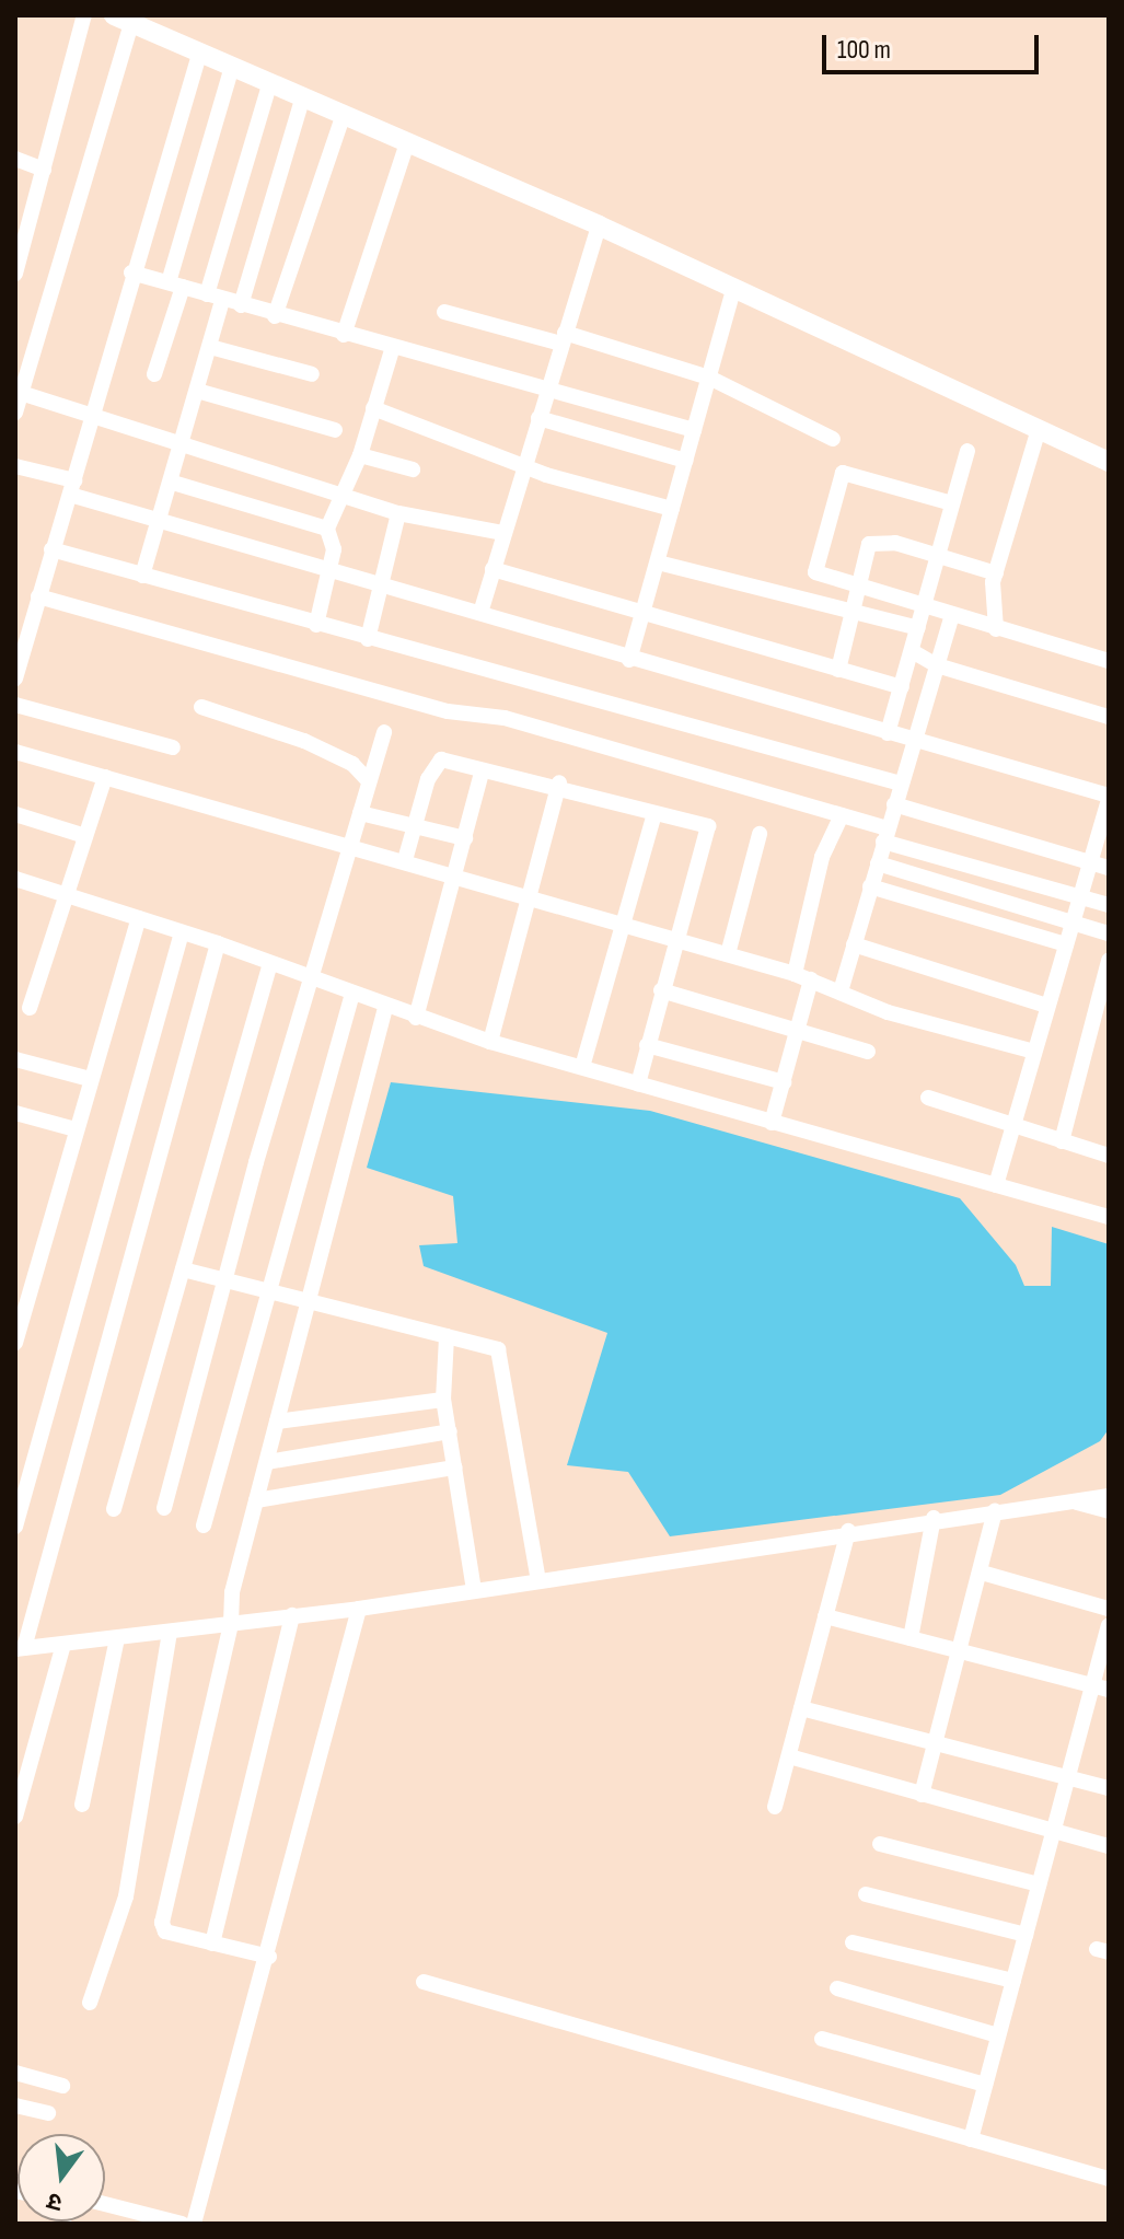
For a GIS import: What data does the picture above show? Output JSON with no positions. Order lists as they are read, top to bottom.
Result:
{
  "scale_bar": "100 m",
  "north": "bottom"
}
